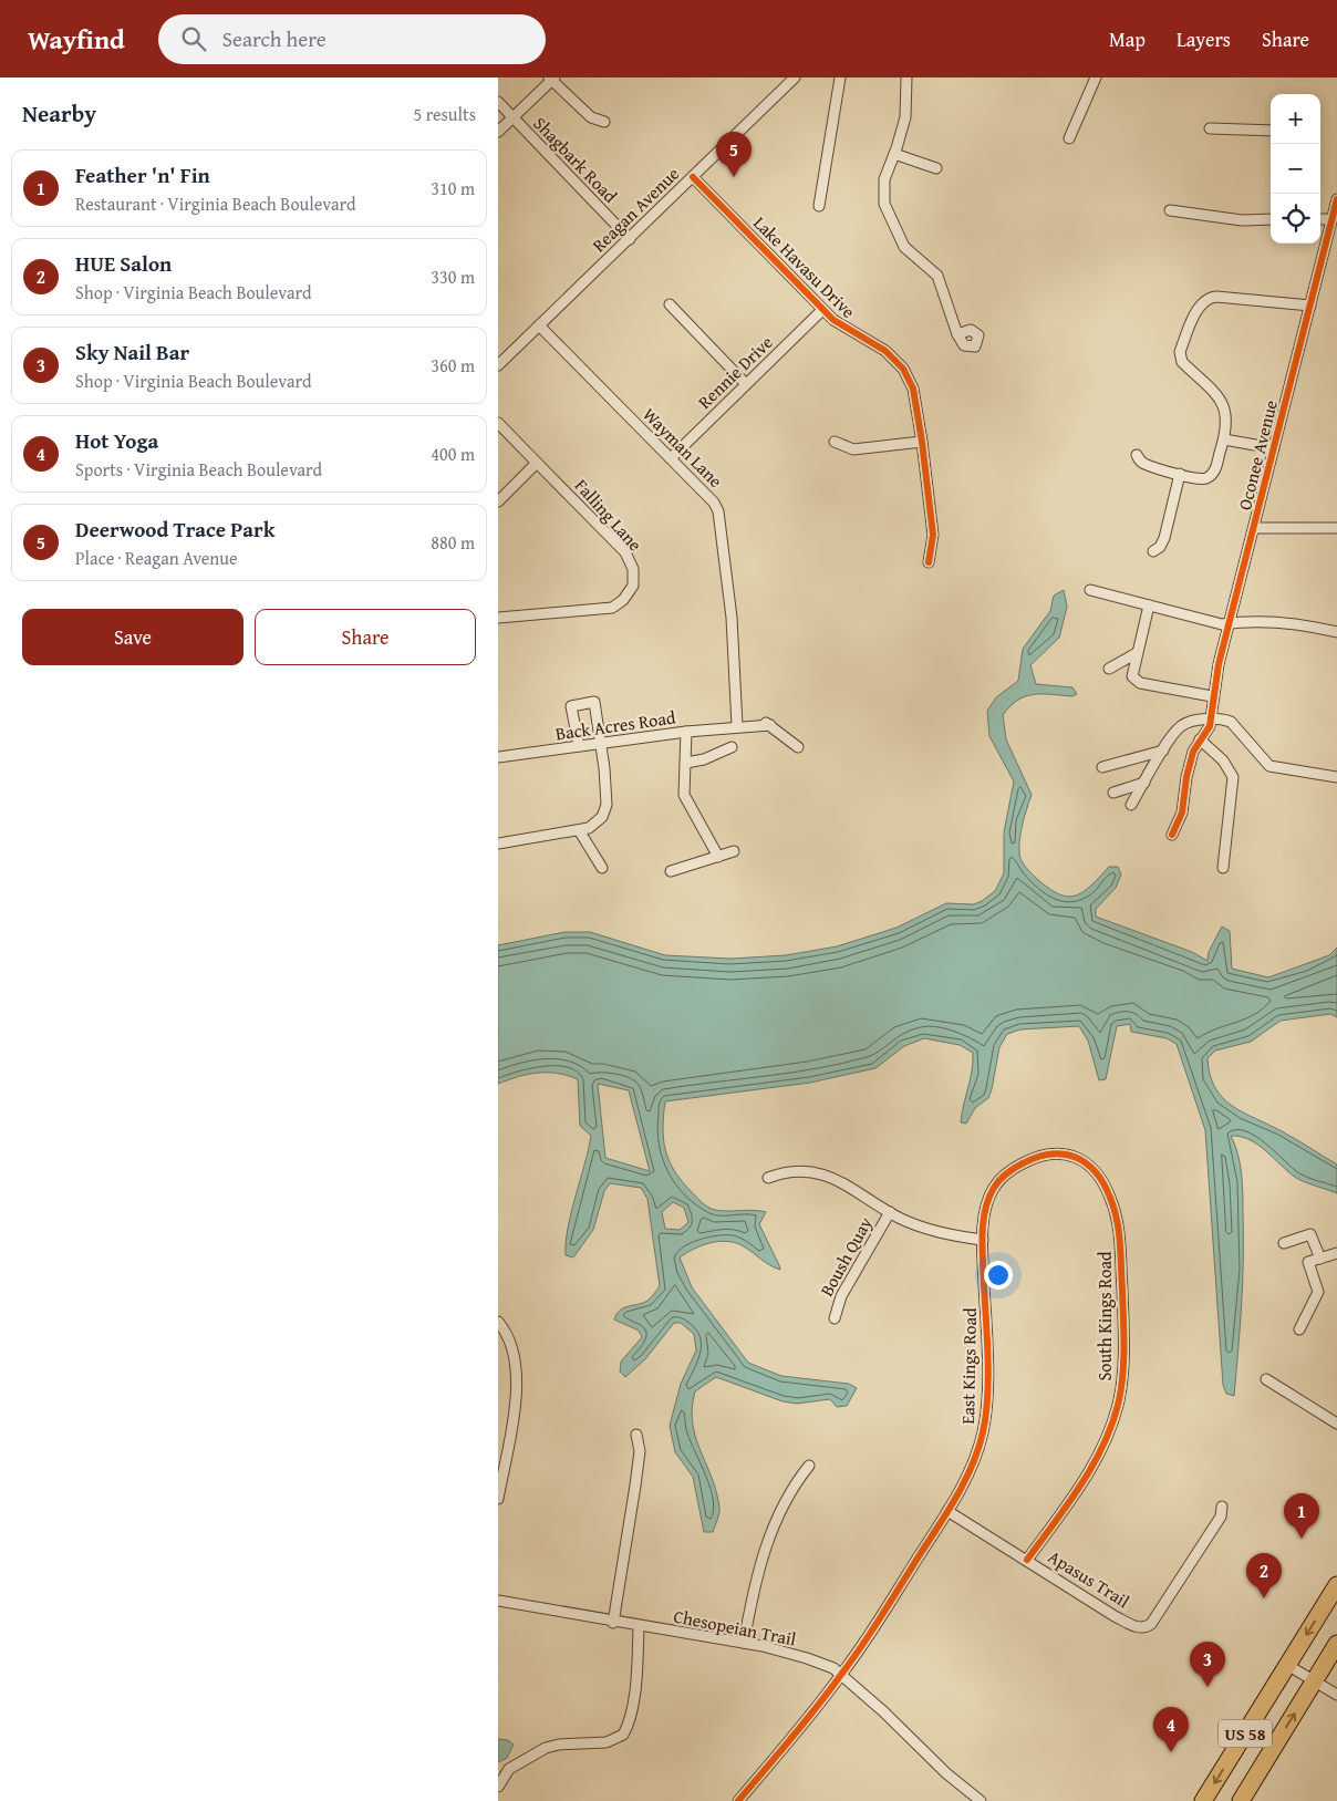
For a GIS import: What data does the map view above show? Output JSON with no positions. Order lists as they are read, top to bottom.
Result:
{
  "streets": {
    "main road": ["US 58"],
    "street": [
      "Shagbark Road",
      "Reagan Avenue",
      "Lake Havasu Drive",
      "Rennie Drive",
      "Wayman Lane",
      "Oconee Avenue",
      "Falling Lane",
      "Back Acres Road",
      "Boush Quay",
      "South Kings Road",
      "East Kings Road",
      "Apasus Trail",
      "Chesopeian Trail"
    ]
  },
  "crossings": [
    ["Shagbark Road", "Reagan Avenue"],
    ["Reagan Avenue", "Lake Havasu Drive"],
    ["Reagan Avenue", "Wayman Lane"],
    ["Lake Havasu Drive", "Rennie Drive"],
    ["Rennie Drive", "Wayman Lane"],
    ["Wayman Lane", "Back Acres Road"],
    ["South Kings Road", "East Kings Road"],
    ["South Kings Road", "Apasus Trail"],
    ["East Kings Road", "Apasus Trail"],
    ["East Kings Road", "Chesopeian Trail"]
  ],
  "page": {
    "header": "Wayfind",
    "search": "Search here",
    "nav": ["Map", "Layers", "Share"],
    "heading": ["Nearby", "5 results"],
    "map_buttons": ["+", "−"],
    "pins": [
      "5",
      "1",
      "2",
      "3",
      "4"
    ],
    "list": [
      {
        "mark": "1",
        "name": "Feather 'n' Fin",
        "note": "Restaurant · Virginia Beach Boulevard",
        "value": "310 m"
      },
      {
        "mark": "2",
        "name": "HUE Salon",
        "note": "Shop · Virginia Beach Boulevard",
        "value": "330 m"
      },
      {
        "mark": "3",
        "name": "Sky Nail Bar",
        "note": "Shop · Virginia Beach Boulevard",
        "value": "360 m"
      },
      {
        "mark": "4",
        "name": "Hot Yoga",
        "note": "Sports · Virginia Beach Boulevard",
        "value": "400 m"
      },
      {
        "mark": "5",
        "name": "Deerwood Trace Park",
        "note": "Place · Reagan Avenue",
        "value": "880 m"
      }
    ],
    "buttons": ["Save", "Share"]
  }
}
